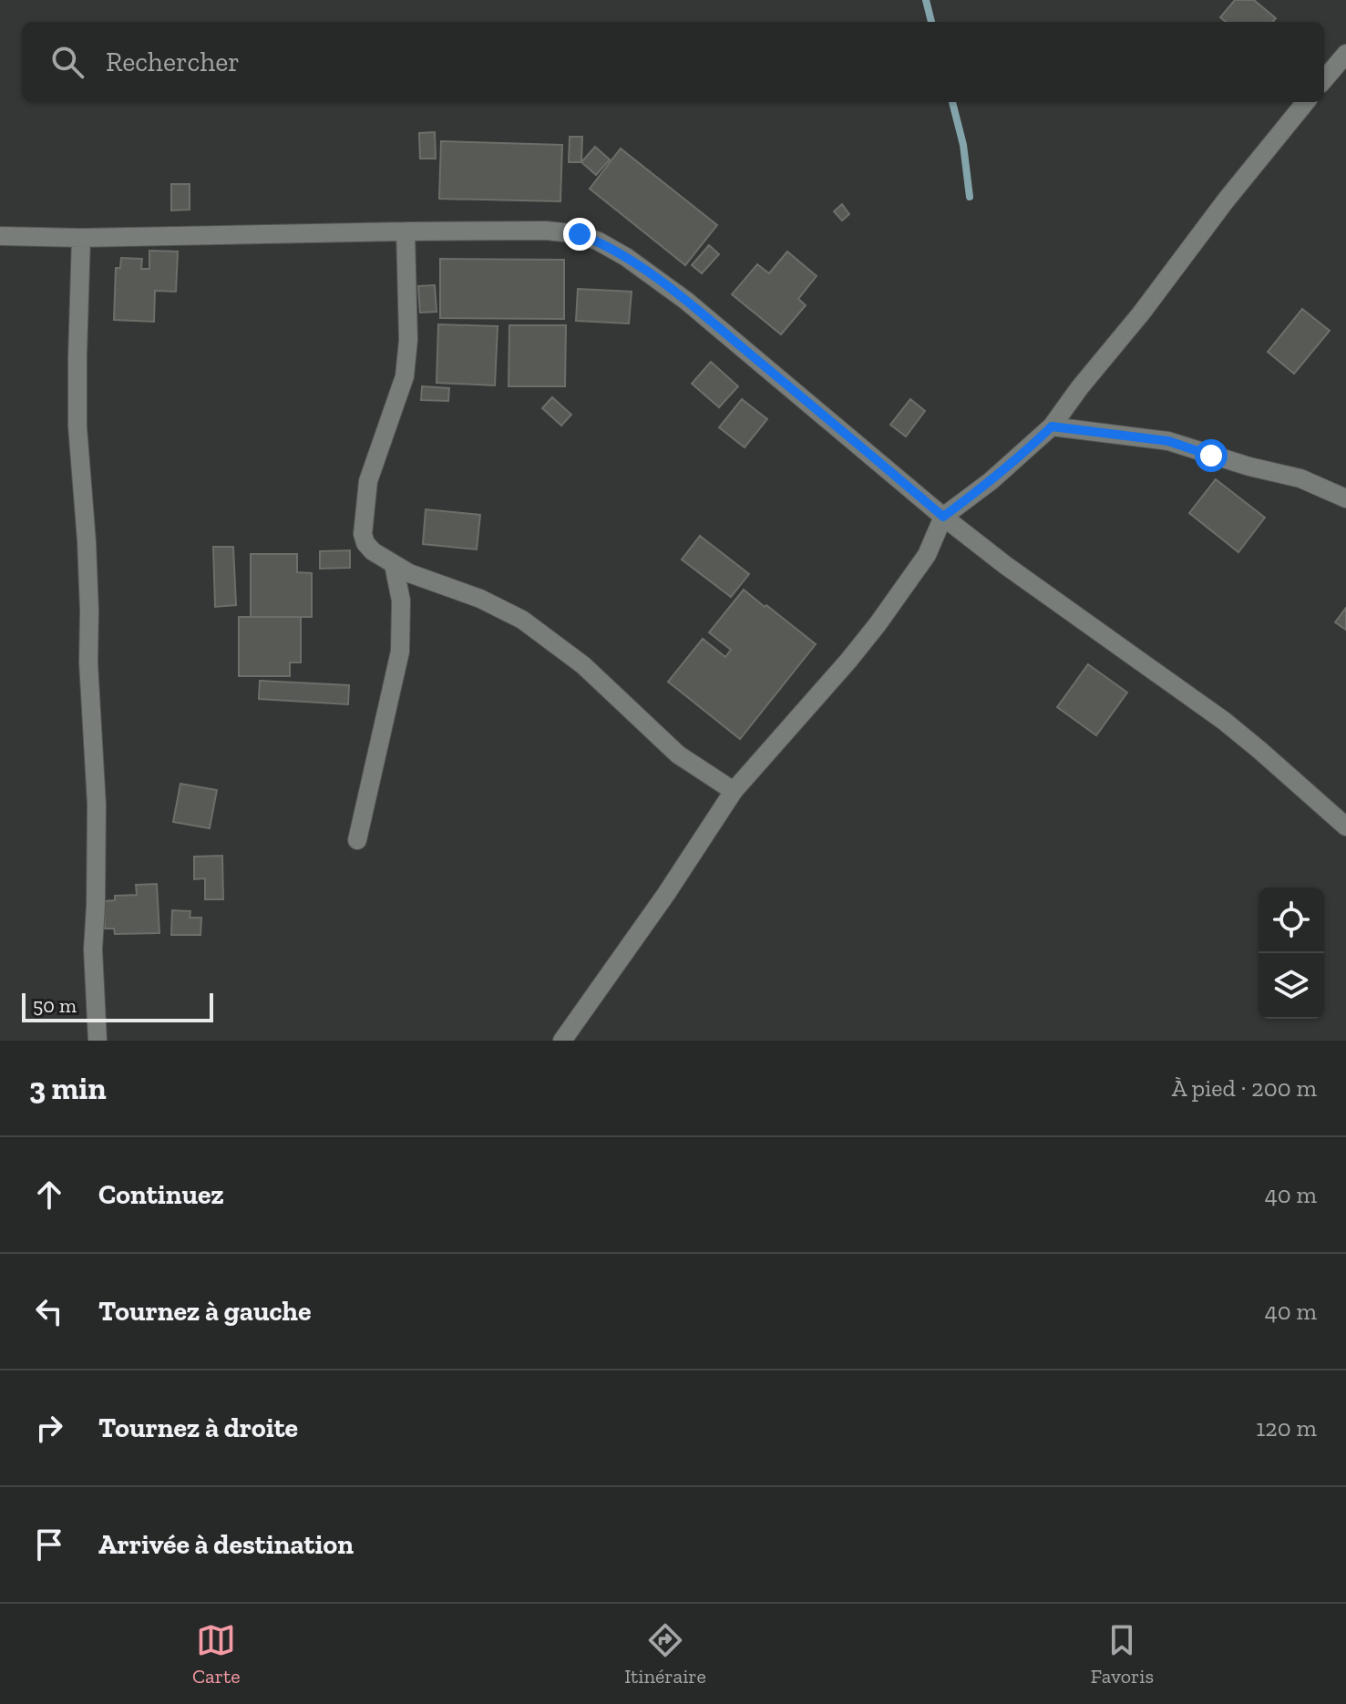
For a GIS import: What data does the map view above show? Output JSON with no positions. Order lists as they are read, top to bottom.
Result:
{
  "scale_bar": "50 m",
  "page": {
    "search": "Rechercher",
    "scale": "50 m",
    "heading": ["3 min", "À pied · 200 m"],
    "list": [
      ["Continuez", "40 m"],
      ["Tournez à gauche", "40 m"],
      ["Tournez à droite", "120 m"],
      "Arrivée à destination"
    ],
    "nav": ["Carte", "Itinéraire", "Favoris"]
  }
}
